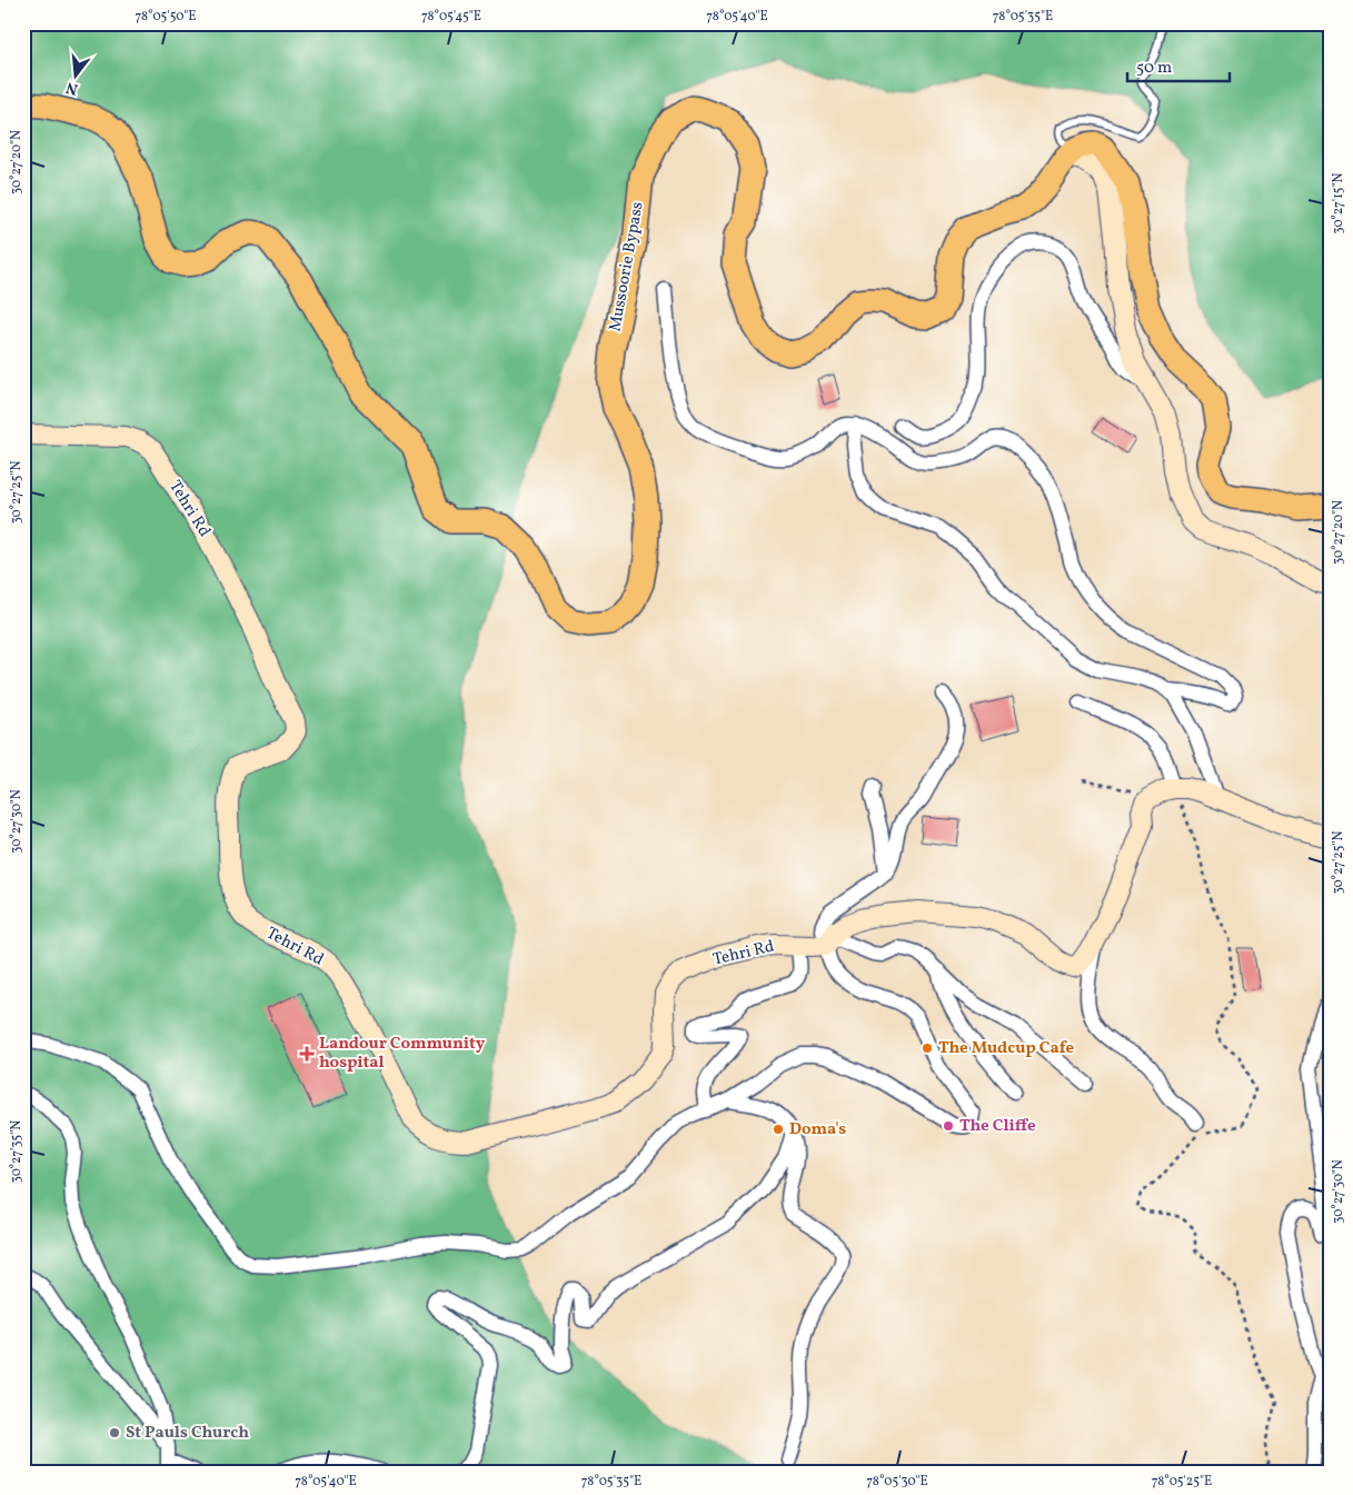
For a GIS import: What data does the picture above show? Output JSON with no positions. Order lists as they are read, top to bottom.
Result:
{
  "streets": {
    "highway": ["Mussoorie Bypass"],
    "street": ["Tehri Rd"]
  },
  "places": {
    "other": [
      "The Mudcup Cafe",
      "The Cliffe",
      "Doma's",
      "St Pauls Church"
    ],
    "health": ["Landour Community hospital"]
  },
  "scale_bar": "50 m",
  "north": "bottom",
  "coordinates": [
    "78°05'50\"E",
    "78°05'45\"E",
    "78°05'40\"E",
    "78°05'35\"E",
    "30°27'20\"N",
    "30°27'15\"N",
    "30°27'25\"N",
    "30°27'30\"N",
    "30°27'35\"N",
    "78°05'30\"E",
    "78°05'25\"E"
  ]
}
